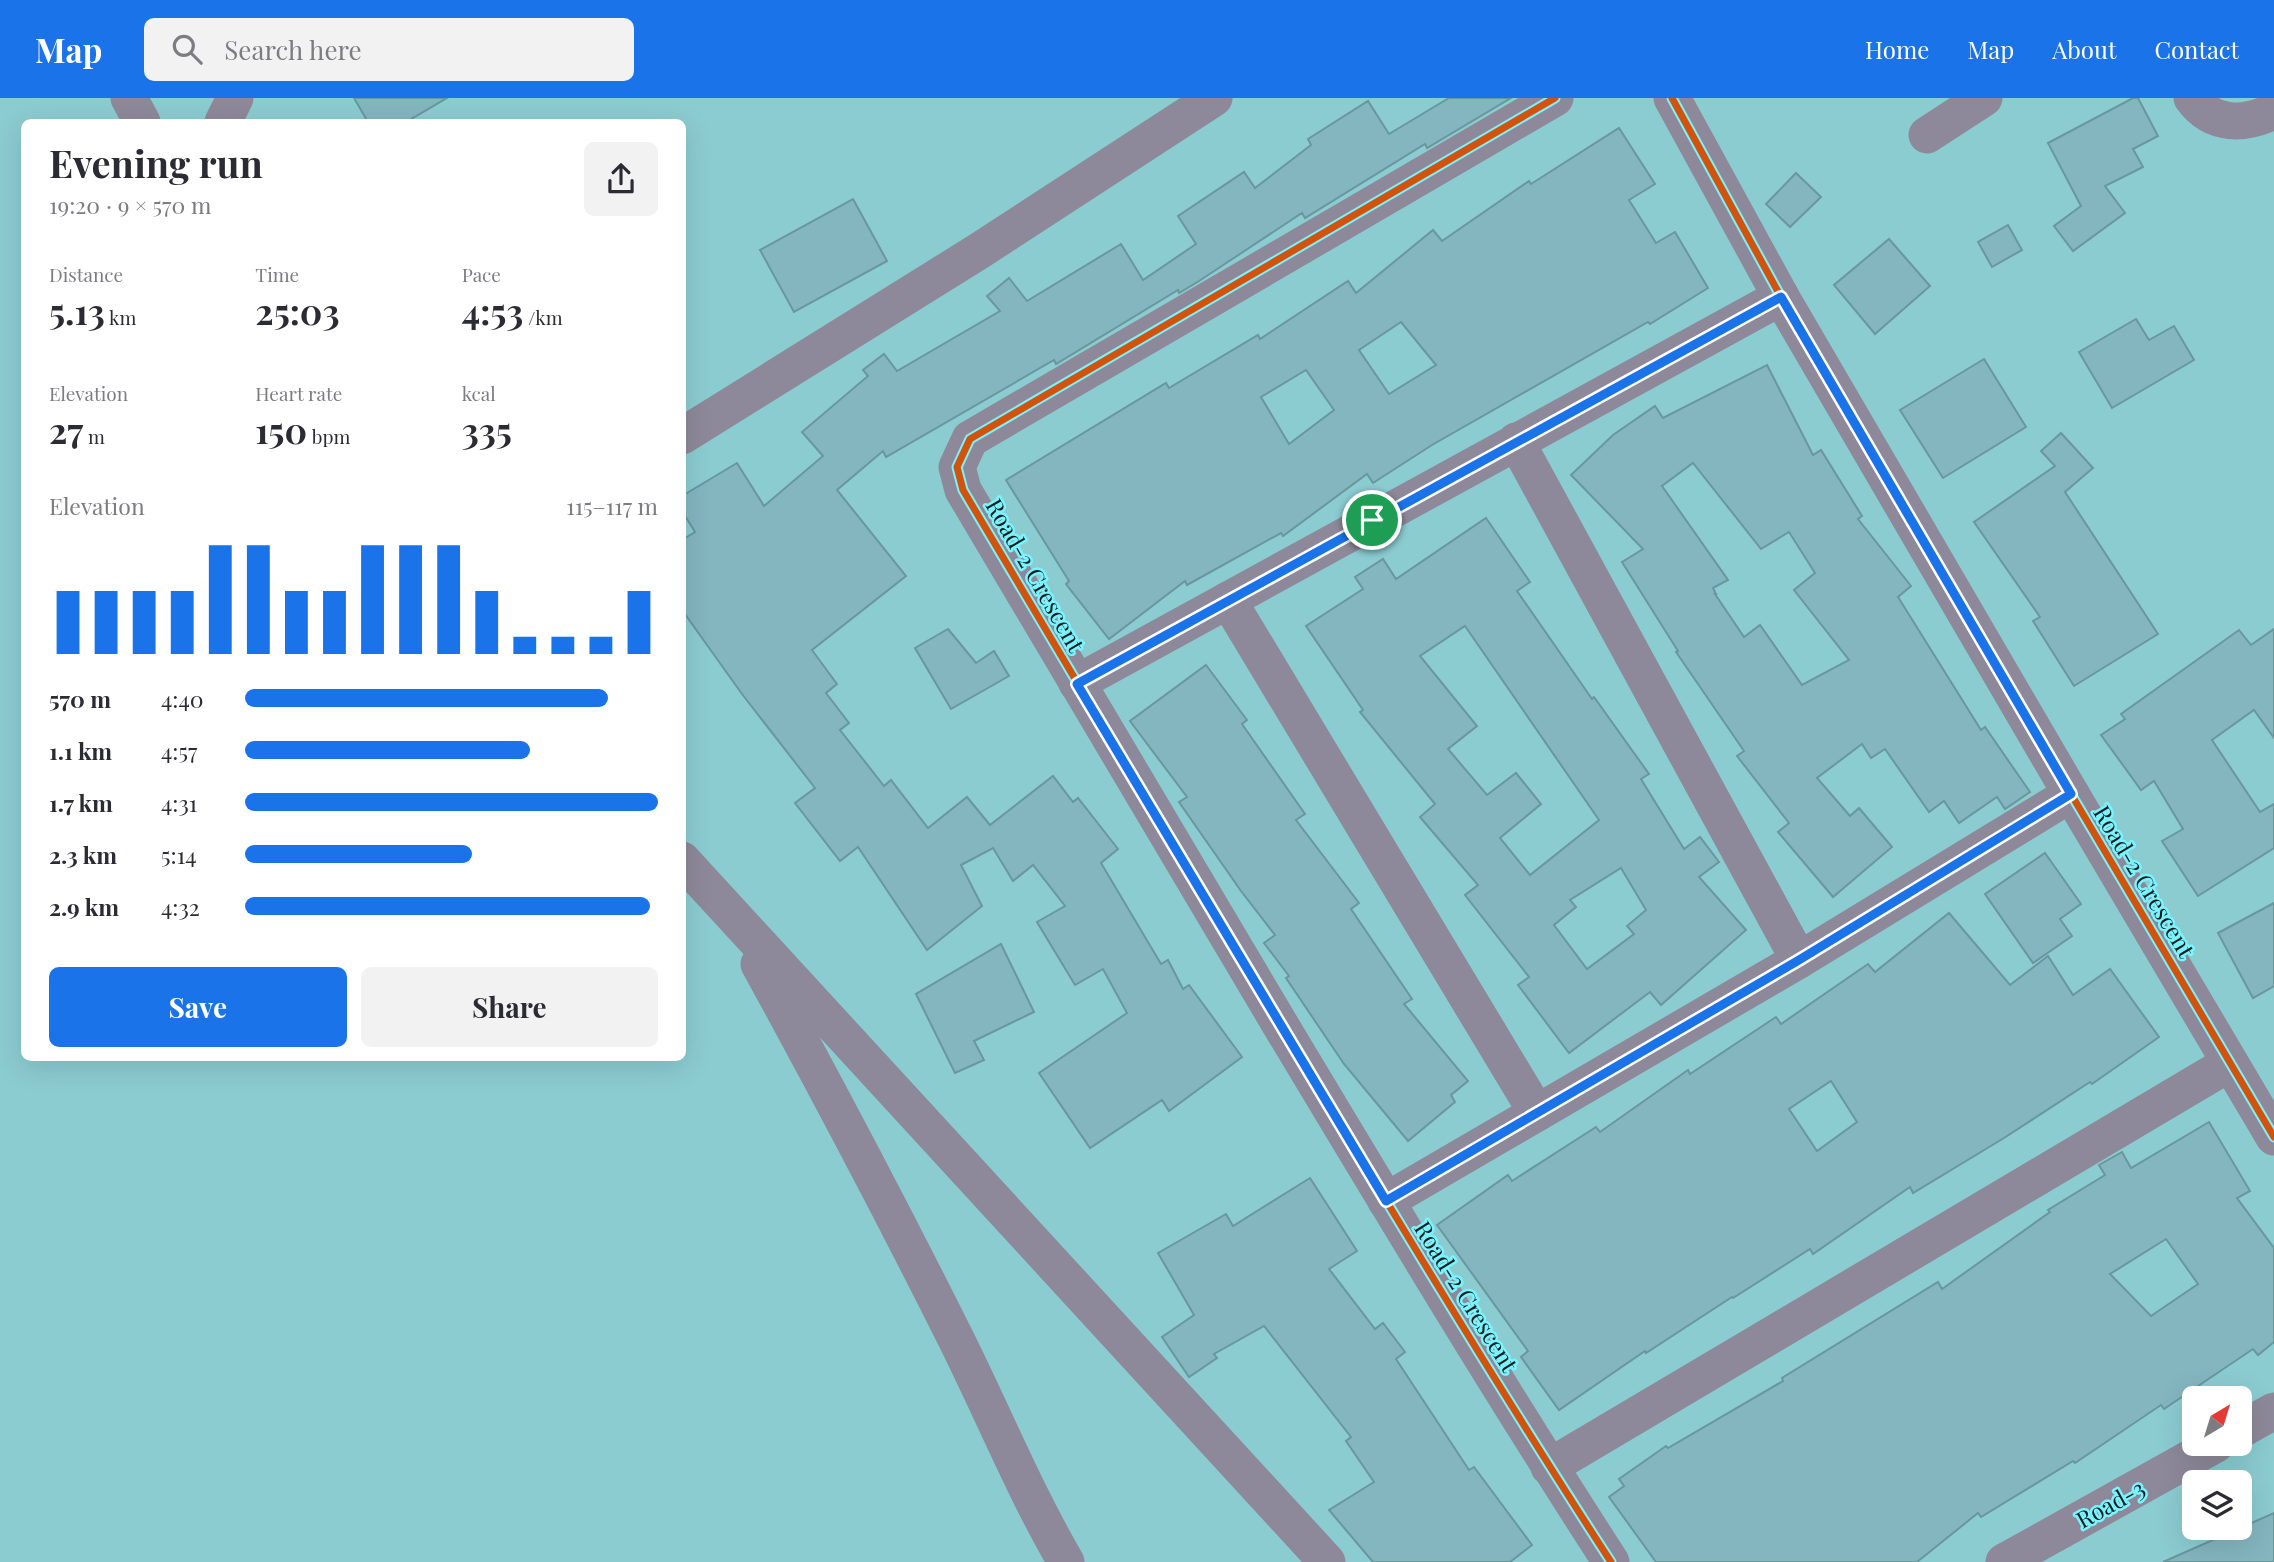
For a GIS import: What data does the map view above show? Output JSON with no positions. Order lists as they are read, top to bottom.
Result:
{
  "streets": {
    "street": ["Road-2 Crescent", "Road-3"]
  },
  "north": "top right",
  "page": {
    "header": "Map",
    "search": "Search here",
    "nav": [
      "Home",
      "Map",
      "About",
      "Contact"
    ],
    "heading": ["Evening run", "19:20 · 9 × 570 m"],
    "stats": [
      ["Distance", "5.13 km"],
      ["Time", "25:03"],
      ["Pace", "4:53 /km"],
      ["Elevation", "27 m"],
      ["Heart rate", "150 bpm"],
      ["kcal", "335"]
    ],
    "chart": ["Elevation", "115–117 m"],
    "list": [
      {
        "name": "570 m",
        "note": "4:40"
      },
      {
        "name": "1.1 km",
        "note": "4:57"
      },
      {
        "name": "1.7 km",
        "note": "4:31"
      },
      {
        "name": "2.3 km",
        "note": "5:14"
      },
      {
        "name": "2.9 km",
        "note": "4:32"
      }
    ],
    "buttons": ["Save", "Share"]
  }
}
